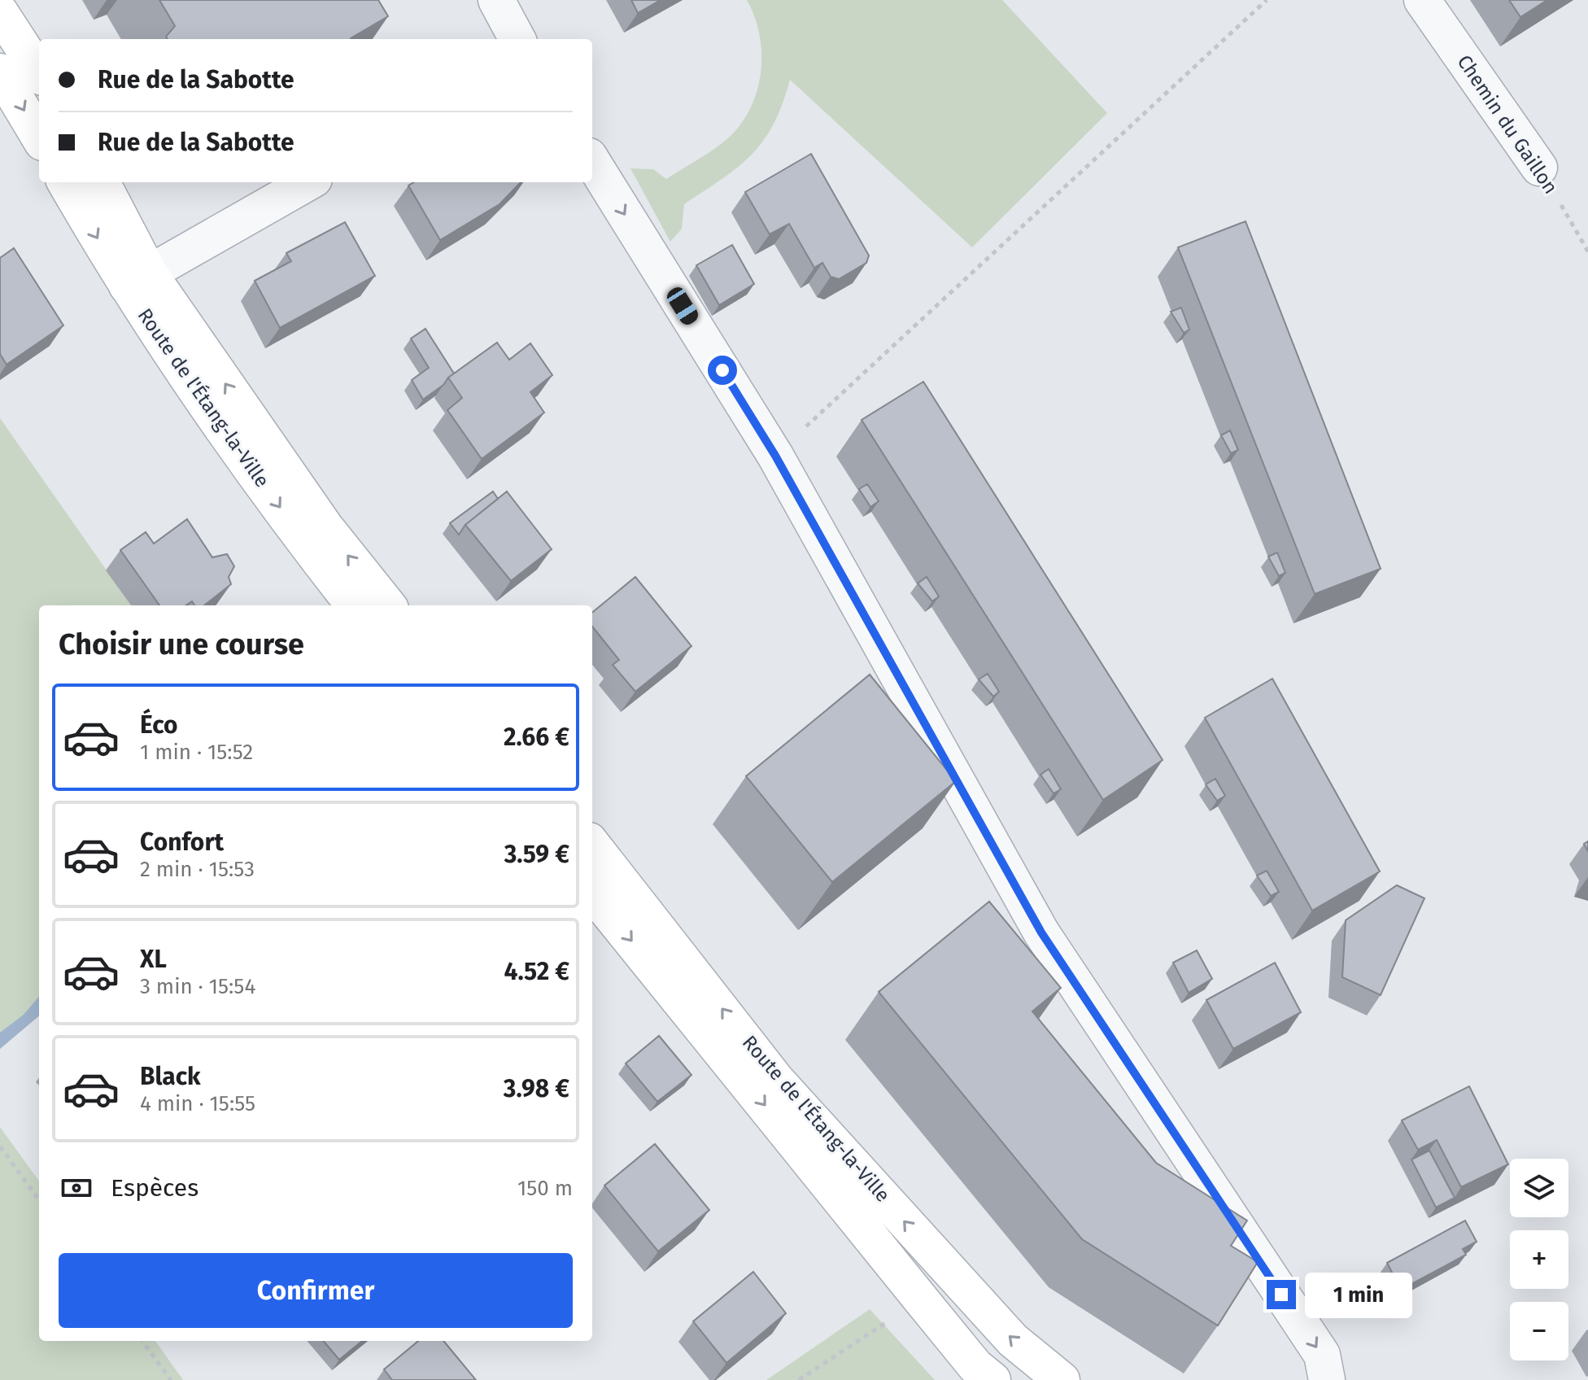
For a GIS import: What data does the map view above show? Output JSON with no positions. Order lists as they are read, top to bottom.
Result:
{
  "streets": {
    "street": ["Chemin du Gaillon", "Route de l'Étang-la-Ville"]
  },
  "page": {
    "banner": ["Rue de la Sabotte", "Rue de la Sabotte"],
    "heading": "Choisir une course",
    "list": [
      {
        "name": "Éco",
        "note": "1 min · 15:52",
        "value": "2.66 €"
      },
      {
        "name": "Confort",
        "note": "2 min · 15:53",
        "value": "3.59 €"
      },
      {
        "name": "XL",
        "note": "3 min · 15:54",
        "value": "4.52 €"
      },
      {
        "name": "Black",
        "note": "4 min · 15:55",
        "value": "3.98 €"
      }
    ],
    "pay": ["Espèces", "150 m"],
    "map_buttons": ["+", "−"],
    "buttons": "Confirmer",
    "bubble": "1 min"
  }
}
